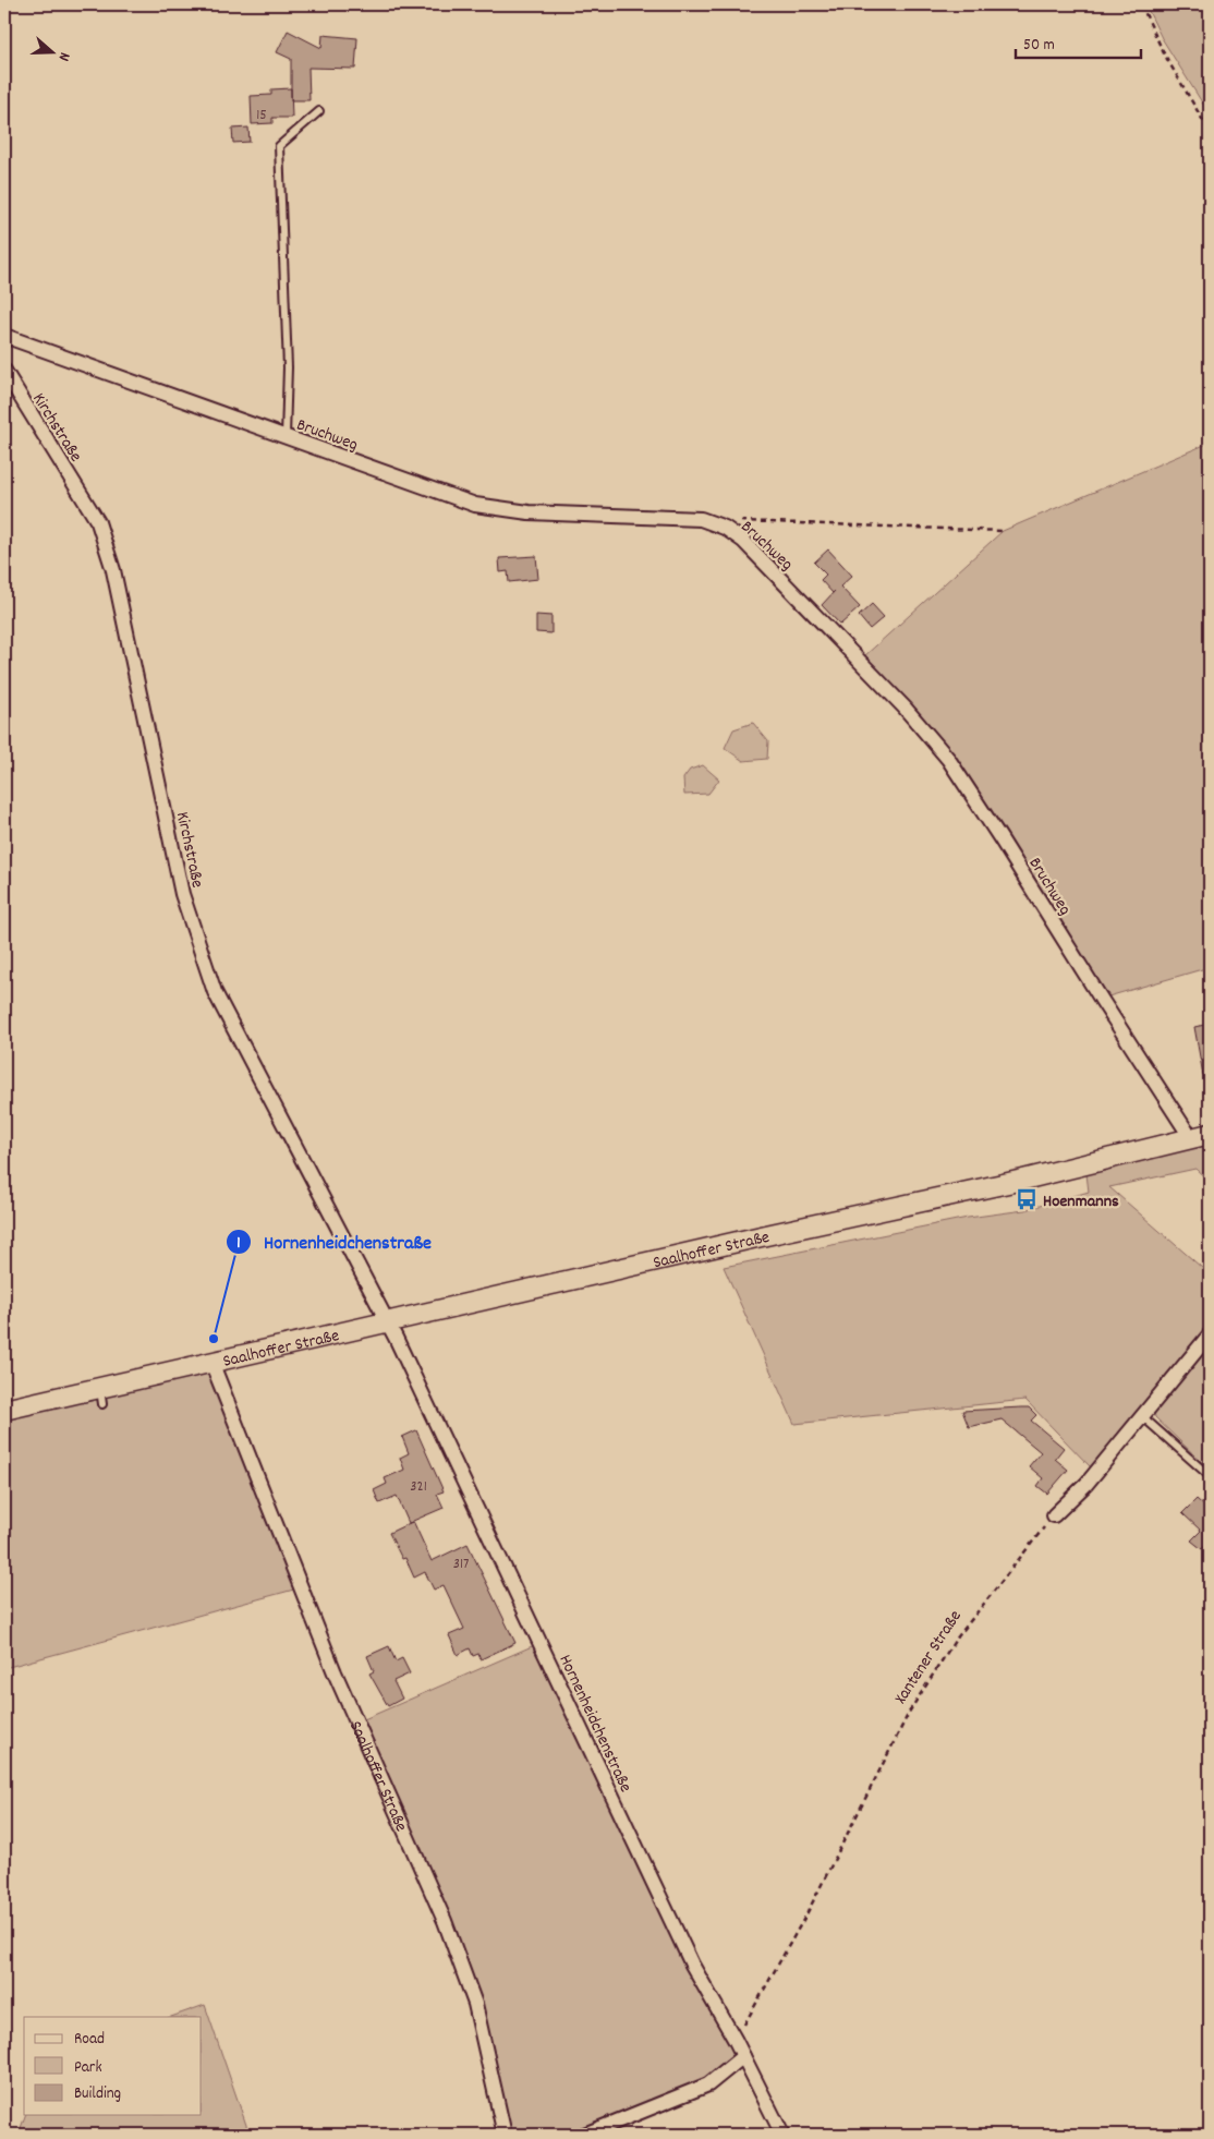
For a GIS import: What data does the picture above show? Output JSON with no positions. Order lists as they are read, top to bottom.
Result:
{
  "streets": {
    "main road": ["Saalhoffer Straße"],
    "street": ["Kirchstraße", "Bruchweg", "Hornenheidchenstraße"],
    "path": ["Xantener Straße"]
  },
  "crossings": [
    ["Kirchstraße", "Saalhoffer Straße"],
    ["Kirchstraße", "Hornenheidchenstraße"],
    ["Bruchweg", "Saalhoffer Straße"],
    ["Saalhoffer Straße", "Hornenheidchenstraße"],
    ["Xantener Straße", "Hornenheidchenstraße"]
  ],
  "places": {
    "bus stop": ["Hoenmanns"],
    "other": ["Hornenheidchenstraße"]
  },
  "house_numbers": ["15", "321", "317"],
  "legend": ["Road", "Park", "Building"],
  "scale_bar": "50 m",
  "north": "right"
}
